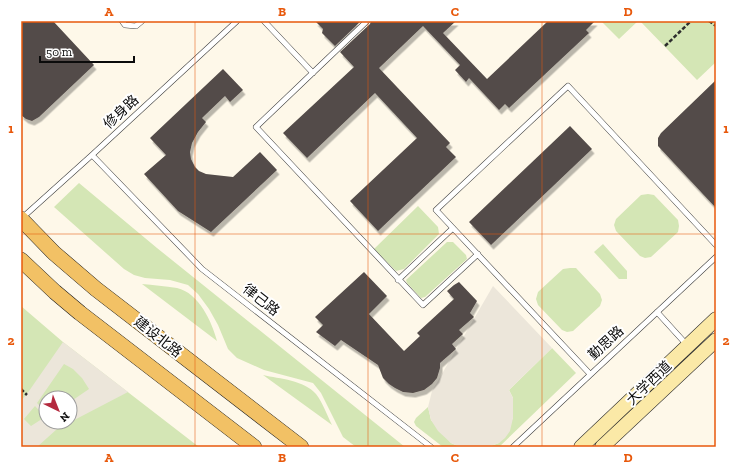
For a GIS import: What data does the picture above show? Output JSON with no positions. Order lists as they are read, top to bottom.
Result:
{
  "streets": {
    "main road": ["建设北路", "大学西道"],
    "lane": ["修身路", "律己路", "勤思路"]
  },
  "crossings": [
    ["修身路", "律己路"],
    ["修身路", "建设北路"]
  ],
  "scale_bar": "50 m",
  "north": "bottom right",
  "grid": {
    "columns": [
      "A",
      "B",
      "C",
      "D"
    ],
    "rows": ["1", "2"]
  }
}
